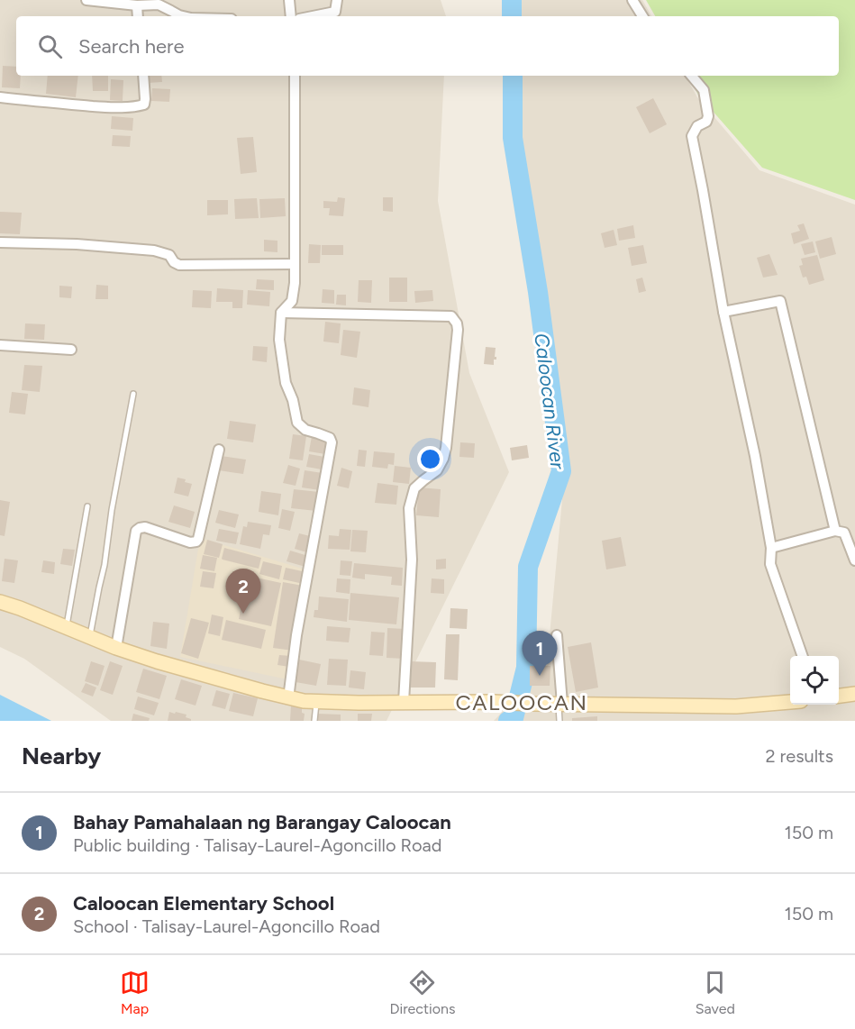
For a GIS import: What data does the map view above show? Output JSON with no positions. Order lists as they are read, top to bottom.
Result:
{
  "districts": ["CALOOCAN"],
  "water": ["Caloocan River"],
  "page": {
    "search": "Search here",
    "pins": ["2", "1"],
    "heading": ["Nearby", "2 results"],
    "list": [
      {
        "mark": "1",
        "name": "Bahay Pamahalaan ng Barangay Caloocan",
        "note": "Public building · Talisay-Laurel-Agoncillo Road",
        "value": "150 m"
      },
      {
        "mark": "2",
        "name": "Caloocan Elementary School",
        "note": "School · Talisay-Laurel-Agoncillo Road",
        "value": "150 m"
      }
    ],
    "nav": ["Map", "Directions", "Saved"]
  }
}
